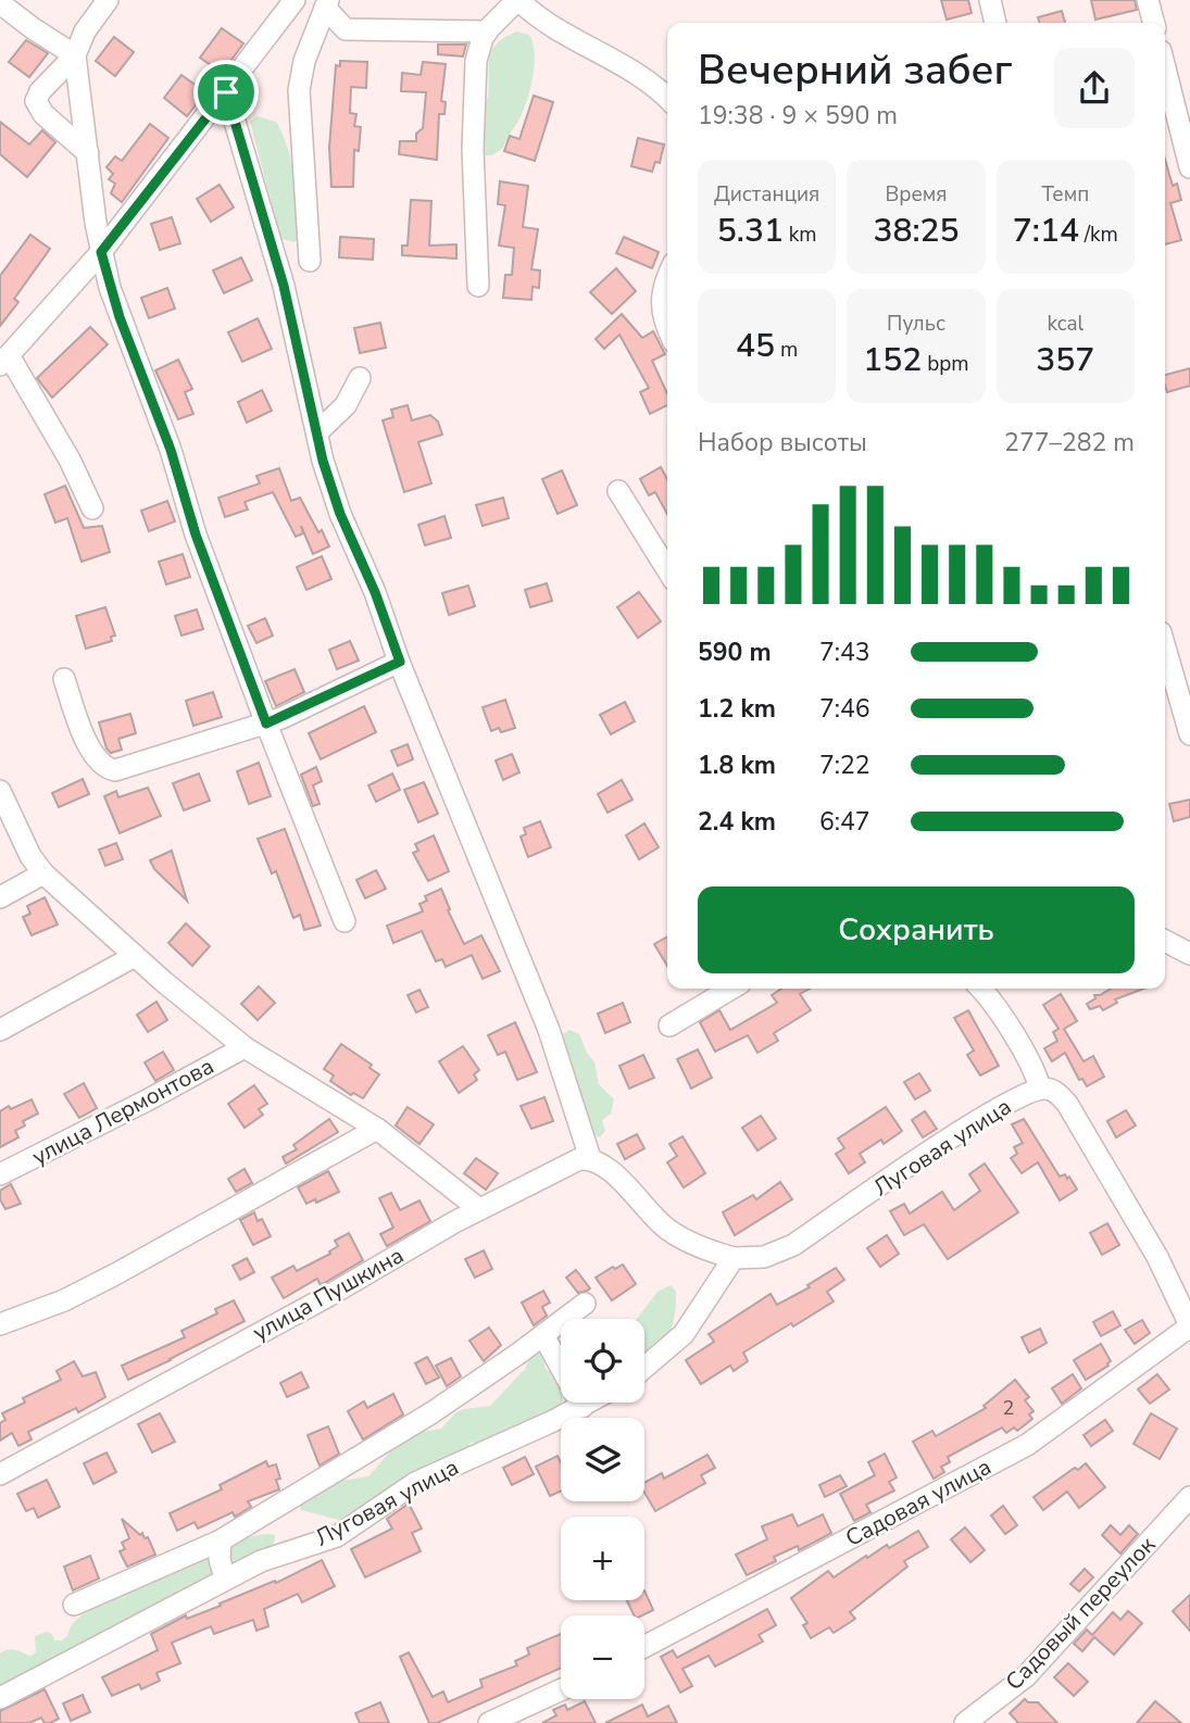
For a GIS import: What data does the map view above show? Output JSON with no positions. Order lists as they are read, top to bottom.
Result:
{
  "streets": {
    "street": [
      "улица Лермонтова",
      "Луговая улица",
      "улица Пушкина",
      "Садовая улица",
      "Садовый переулок"
    ]
  },
  "house_numbers": ["2"],
  "page": {
    "heading": ["Вечерний забег", "19:38 · 9 × 590 m"],
    "stats": [
      ["Дистанция", "5.31 km"],
      ["Время", "38:25"],
      ["Темп", "7:14 /km"],
      ["45 m"],
      ["Пульс", "152 bpm"],
      ["kcal", "357"]
    ],
    "chart": ["Набор высоты", "277–282 m"],
    "list": [
      {
        "name": "590 m",
        "note": "7:43"
      },
      {
        "name": "1.2 km",
        "note": "7:46"
      },
      {
        "name": "1.8 km",
        "note": "7:22"
      },
      {
        "name": "2.4 km",
        "note": "6:47"
      }
    ],
    "buttons": "Сохранить",
    "map_buttons": ["+", "−"]
  }
}
